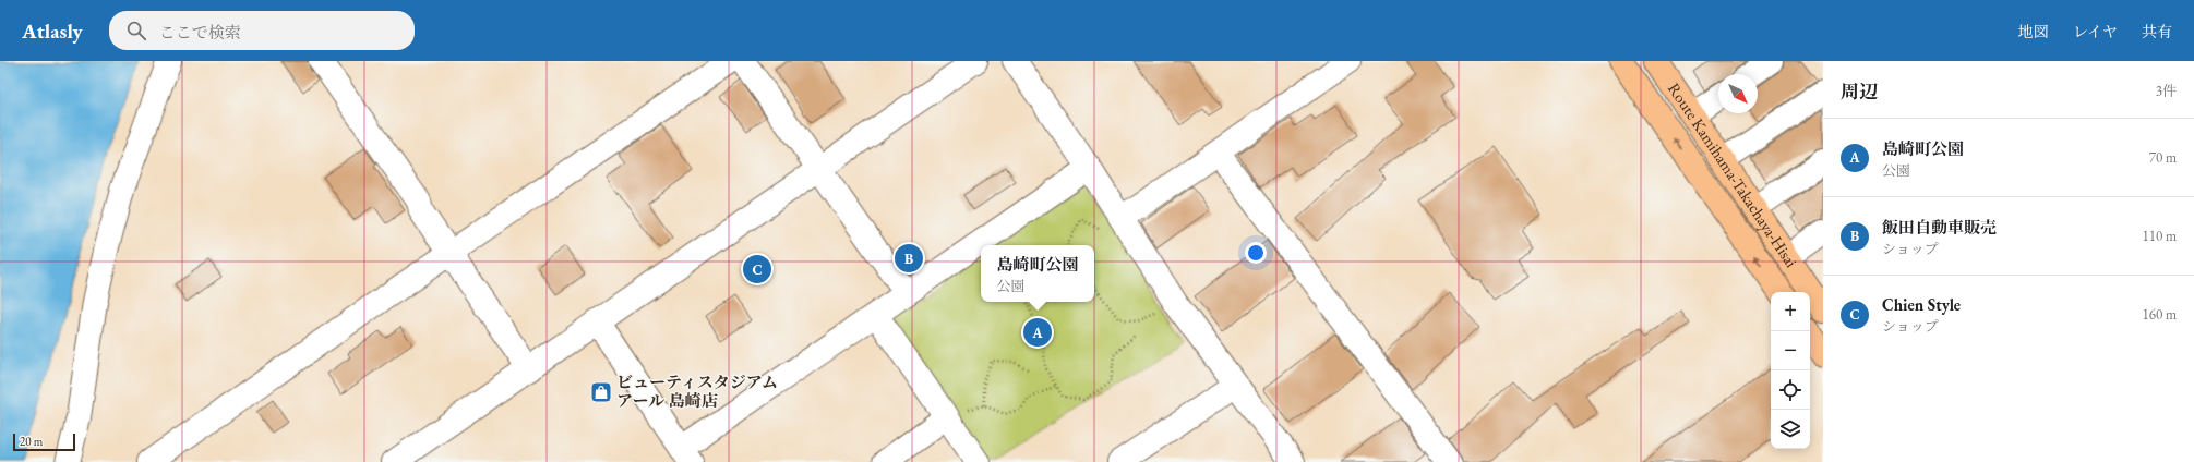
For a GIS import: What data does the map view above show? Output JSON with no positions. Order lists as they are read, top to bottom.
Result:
{
  "streets": {
    "main road": ["Route Kamihama-Takachaya-Hisai"]
  },
  "places": {
    "shop": ["ビューティスタジアム アール 島崎店"]
  },
  "scale_bar": "20 m",
  "north": "bottom right",
  "page": {
    "header": "Atlasly",
    "search": "ここで検索",
    "nav": ["地図", "レイヤ", "共有"],
    "heading": ["周辺", "3件"],
    "list": [
      {
        "mark": "A",
        "name": "島崎町公園",
        "note": "公園",
        "value": "70 m"
      },
      {
        "mark": "B",
        "name": "飯田自動車販売",
        "note": "ショップ",
        "value": "110 m"
      },
      {
        "mark": "C",
        "name": "Chien Style",
        "note": "ショップ",
        "value": "160 m"
      }
    ],
    "pins": ["B", "C", "A"],
    "popup": ["島崎町公園", "公園"],
    "map_buttons": ["+", "−"],
    "scale": "20 m"
  }
}
